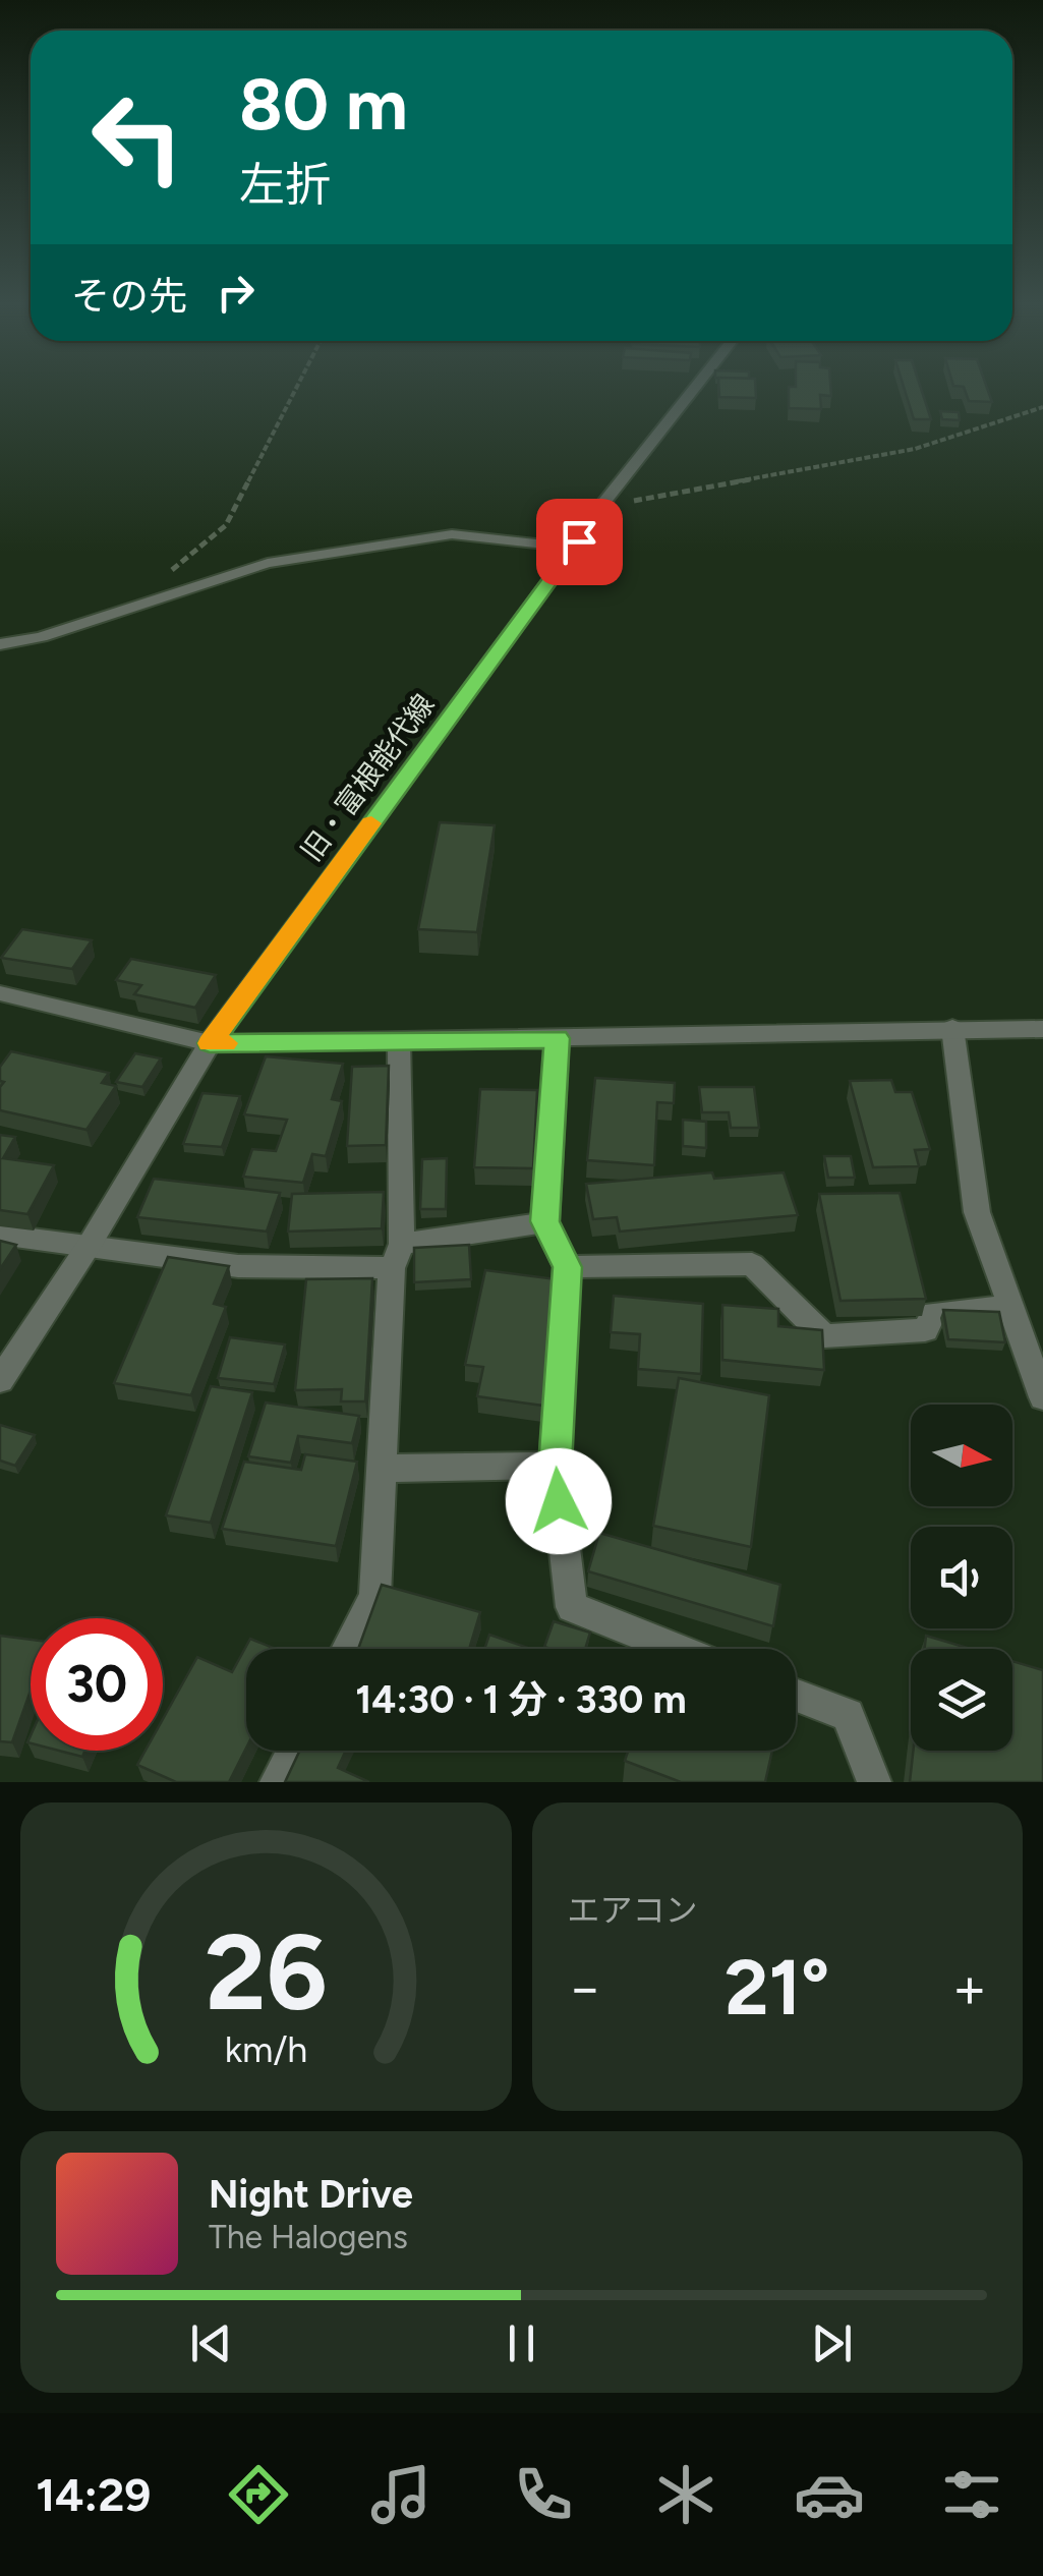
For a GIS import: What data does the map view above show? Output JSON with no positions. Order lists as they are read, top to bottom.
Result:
{
  "streets": {
    "street": ["旧・富根能代線"]
  },
  "north": "right",
  "page": {
    "turn": ["80 m", "左折"],
    "then": "その先",
    "limit": "30",
    "trip": "14:30 · 1 分 · 330 m",
    "tile": "エアコン",
    "heat": ["−", "21°", "+"],
    "song": ["Night Drive", "The Halogens"],
    "tabs": "14:29",
    "gauge": ["26", "km/h"]
  }
}
